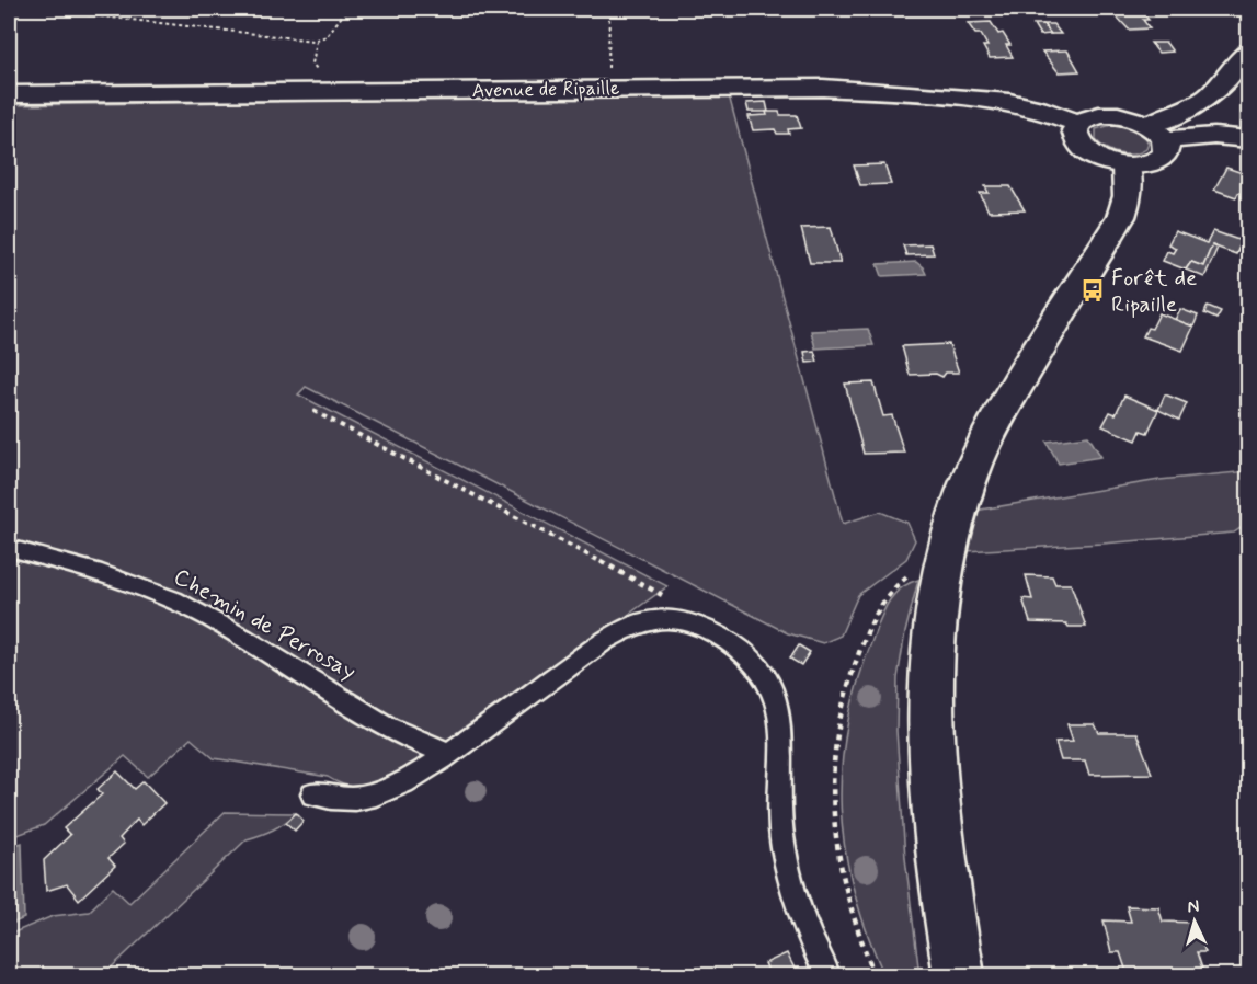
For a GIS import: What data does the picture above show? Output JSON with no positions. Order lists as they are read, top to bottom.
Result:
{
  "streets": {
    "street": ["Avenue de Ripaille"],
    "lane": ["Chemin de Perrosay"]
  },
  "places": {
    "bus stop": ["Forêt de Ripaille"]
  },
  "north": "top"
}
